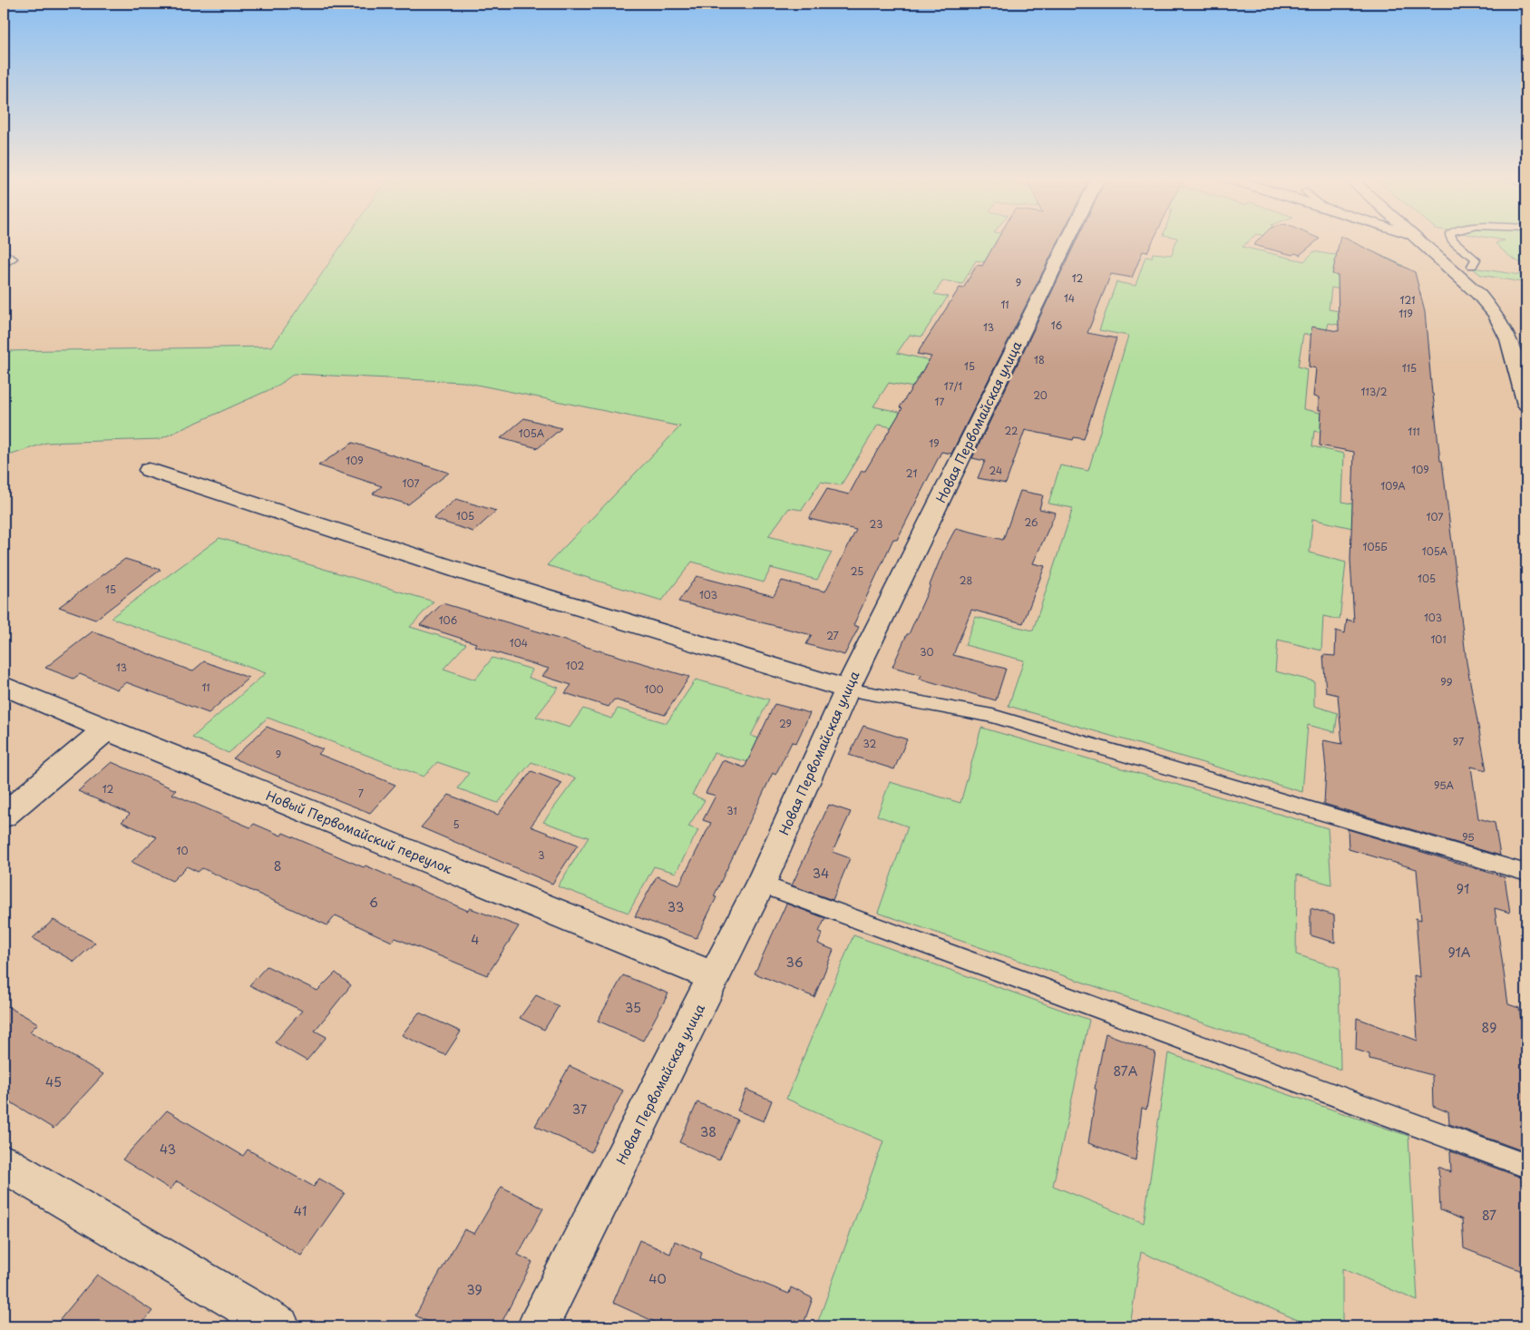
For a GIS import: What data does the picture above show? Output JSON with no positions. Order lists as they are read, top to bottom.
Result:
{
  "streets": {
    "street": ["Новая Первомайская улица", "Новый Первомайский переулок"]
  },
  "crossings": [
    ["Новая Первомайская улица", "Новый Первомайский переулок"]
  ],
  "house_numbers": [
    "12",
    "9",
    "14",
    "121",
    "11",
    "119",
    "16",
    "13",
    "18",
    "15",
    "115",
    "17/1",
    "113/2",
    "20",
    "17",
    "22",
    "111",
    "105А",
    "19",
    "109",
    "109",
    "24",
    "21",
    "107",
    "109А",
    "105",
    "107",
    "26",
    "23",
    "105Б",
    "105А",
    "25",
    "105",
    "28",
    "15",
    "103",
    "103",
    "106",
    "27",
    "101",
    "104",
    "30",
    "102",
    "13",
    "99",
    "11",
    "100",
    "29",
    "97",
    "32",
    "9",
    "95А",
    "12",
    "7",
    "31",
    "5",
    "95",
    "10",
    "3",
    "8",
    "34",
    "91",
    "6",
    "33",
    "4",
    "91А",
    "36",
    "35",
    "89",
    "87А",
    "45",
    "37",
    "38",
    "43",
    "41",
    "87",
    "40",
    "39"
  ]
}
